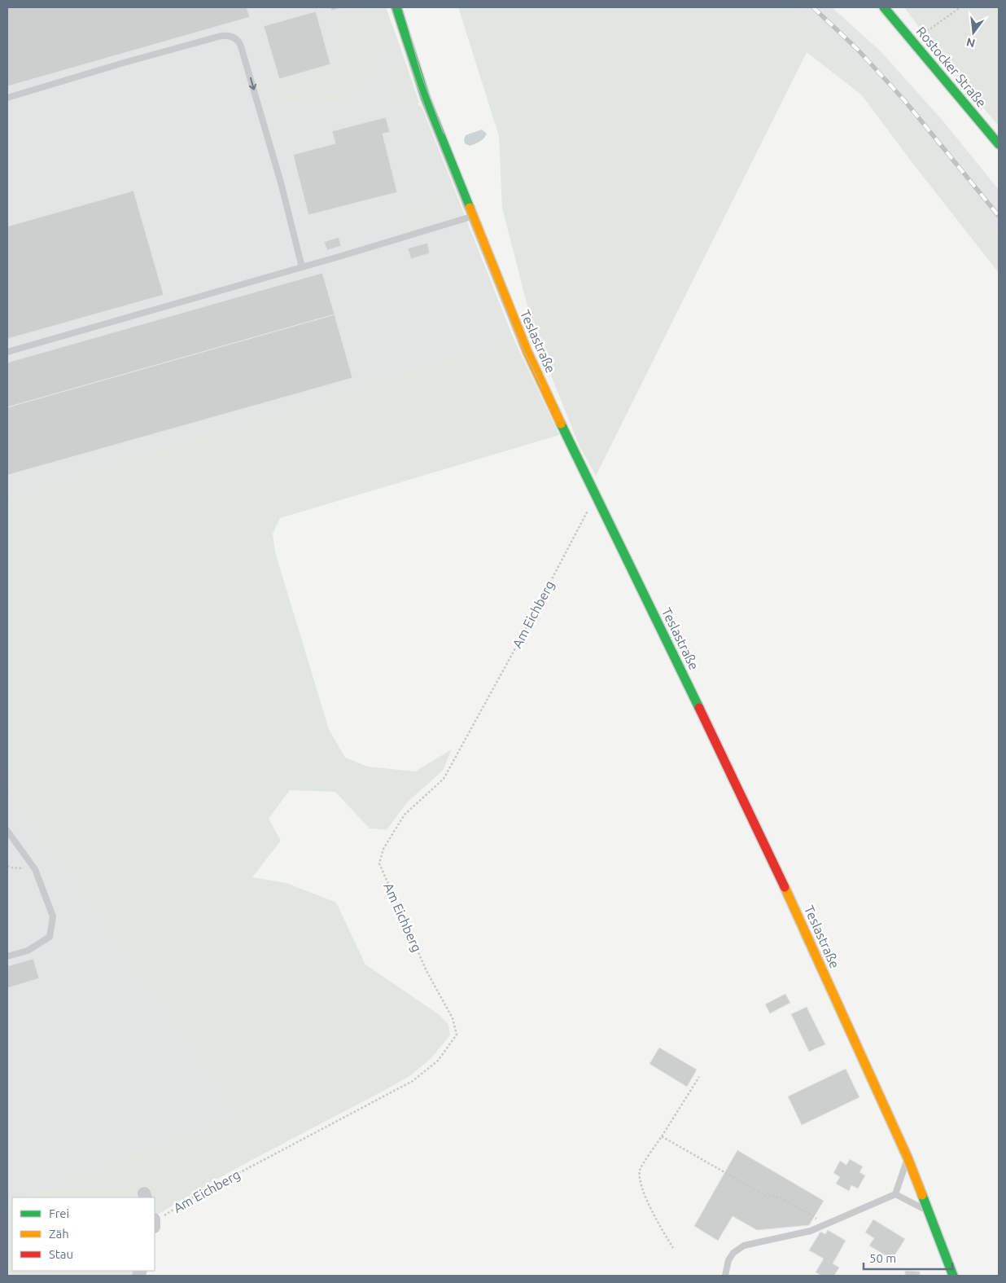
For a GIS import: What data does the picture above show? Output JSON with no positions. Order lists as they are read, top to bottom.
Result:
{
  "streets": {
    "street": ["Rostocker Straße", "Teslastraße"],
    "path": ["Am Eichberg"]
  },
  "crossings": [
    ["Teslastraße", "Am Eichberg"]
  ],
  "legend": ["Frei", "Zäh", "Stau"],
  "scale_bar": "50 m",
  "north": "bottom"
}
